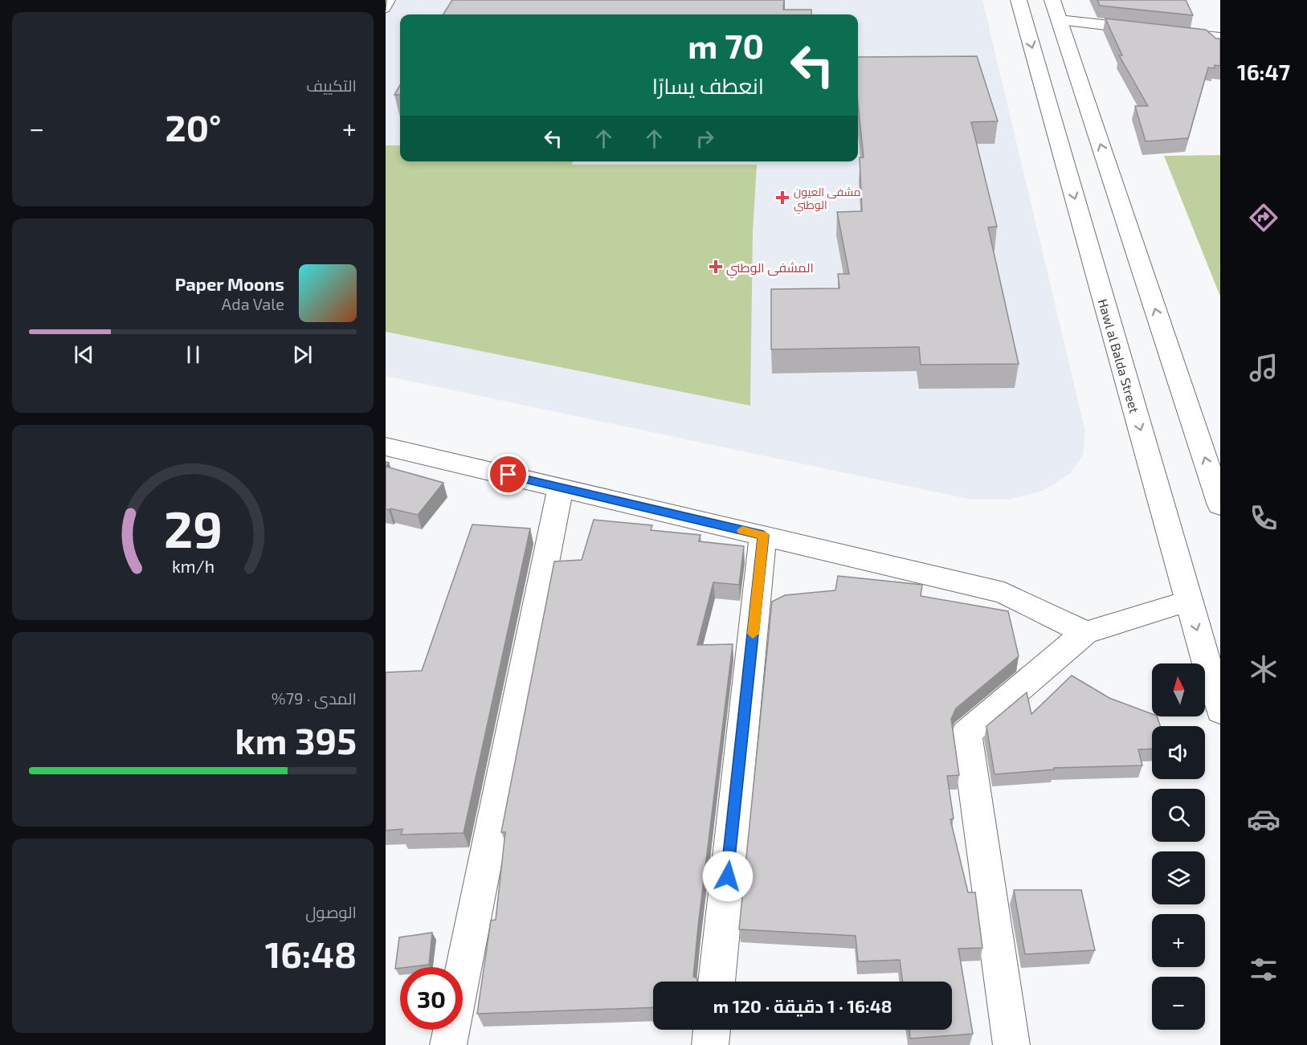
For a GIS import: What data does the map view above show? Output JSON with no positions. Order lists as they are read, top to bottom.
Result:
{
  "streets": {
    "main road": ["Hawl al Balda Street"]
  },
  "places": {
    "health": ["مشفى العيون الوطني", "المشفى الوطني"]
  },
  "north": "top",
  "page": {
    "tabs": "16:47",
    "tile": [
      "التكييف",
      ["المدى · 79%", "395 km"],
      ["الوصول", "16:48"]
    ],
    "turn": ["70 m", "انعطف يسارًا"],
    "heat": ["−", "20°", "+"],
    "song": ["Paper Moons", "Ada Vale"],
    "map_buttons": ["+", "−"],
    "limit": "30",
    "trip": "16:48 · 1 دقيقة · 120 m",
    "gauge": ["29", "km/h"]
  }
}
